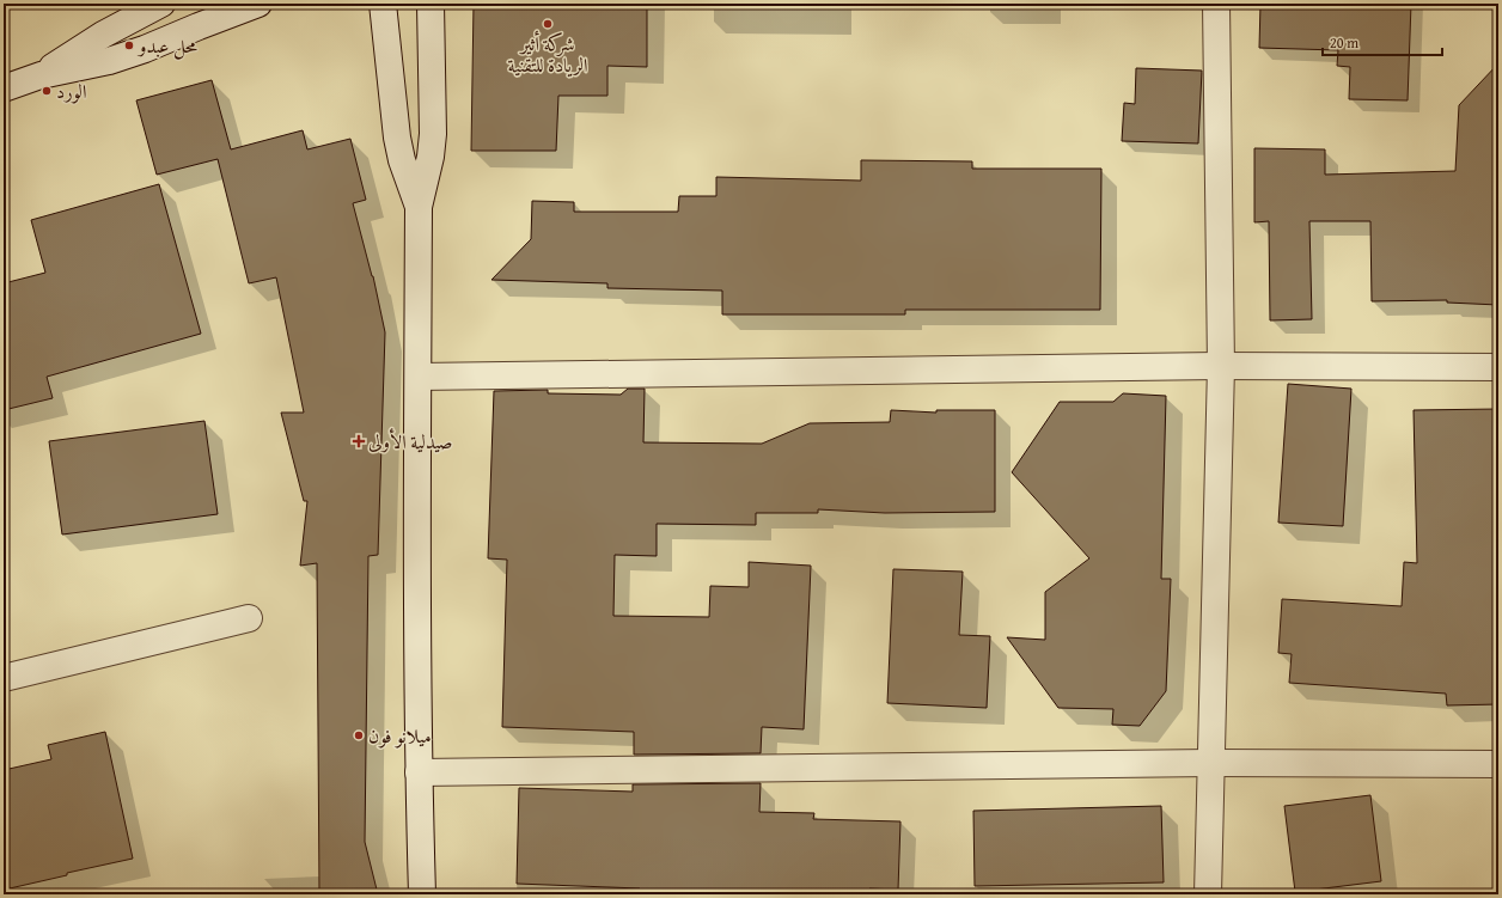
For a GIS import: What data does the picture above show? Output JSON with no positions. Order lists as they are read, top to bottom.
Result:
{
  "places": {
    "other": [
      "شركة أثير الريادة للتقنية",
      "محل عبدو",
      "الورد",
      "ميلانو فون"
    ],
    "health": ["صيدلية الأولى"]
  },
  "scale_bar": "20 m"
}
